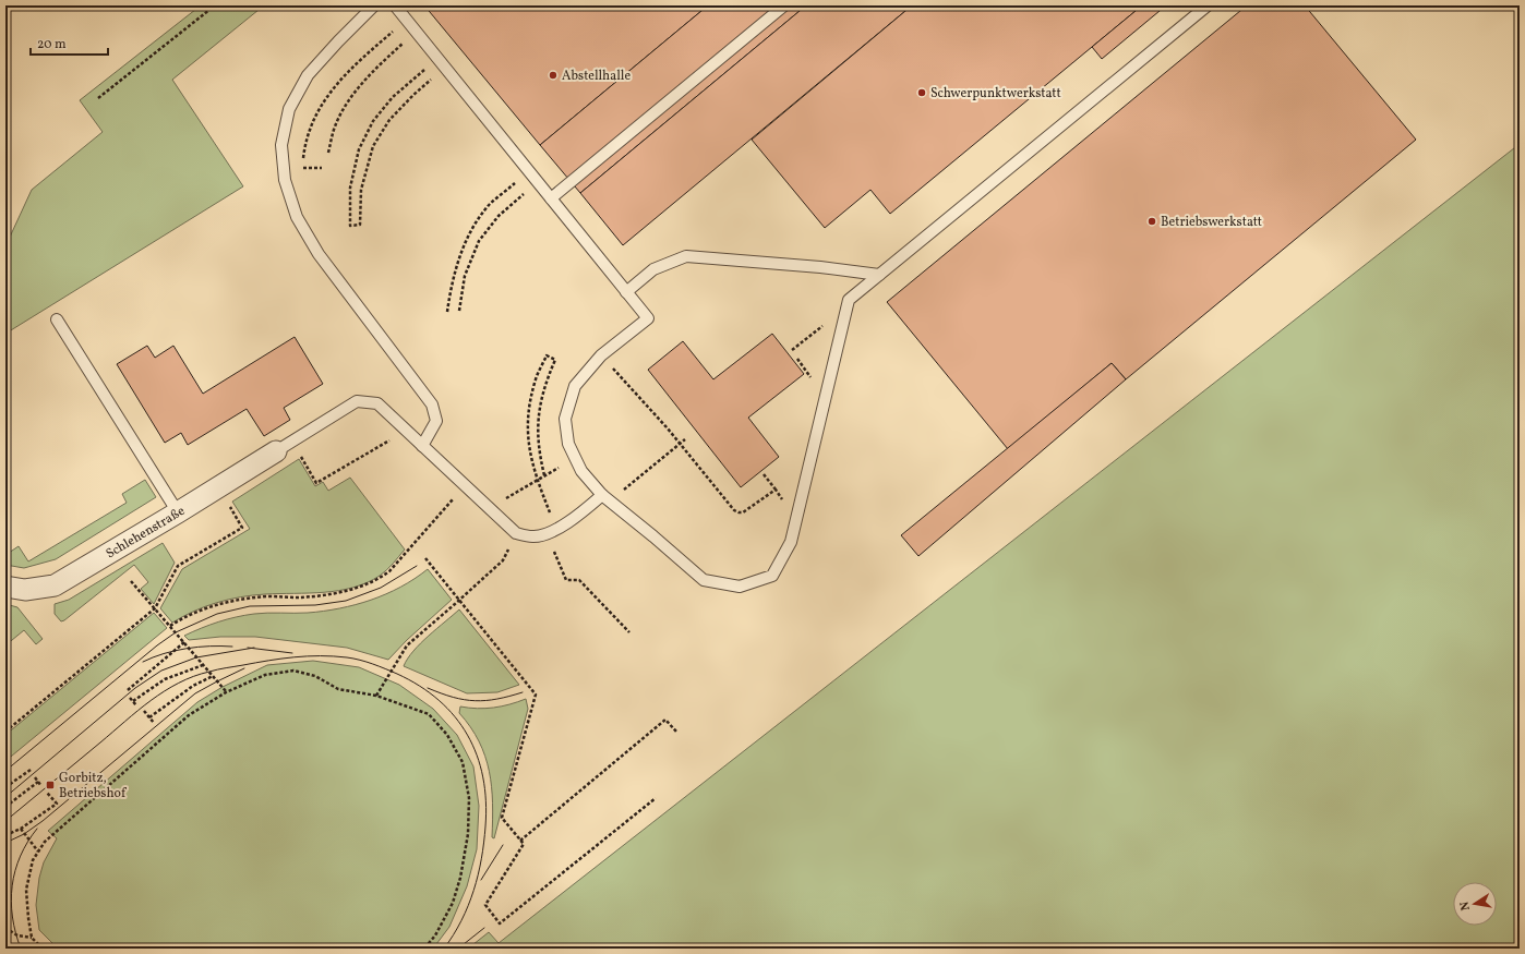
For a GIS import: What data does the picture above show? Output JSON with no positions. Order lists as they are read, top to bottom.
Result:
{
  "streets": {
    "street": ["Schlehenstraße"]
  },
  "places": {
    "other": ["Abstellhalle", "Schwerpunktwerkstatt", "Betriebswerkstatt"],
    "transit": ["Gorbitz, Betriebshof"]
  },
  "scale_bar": "20 m",
  "north": "left"
}
